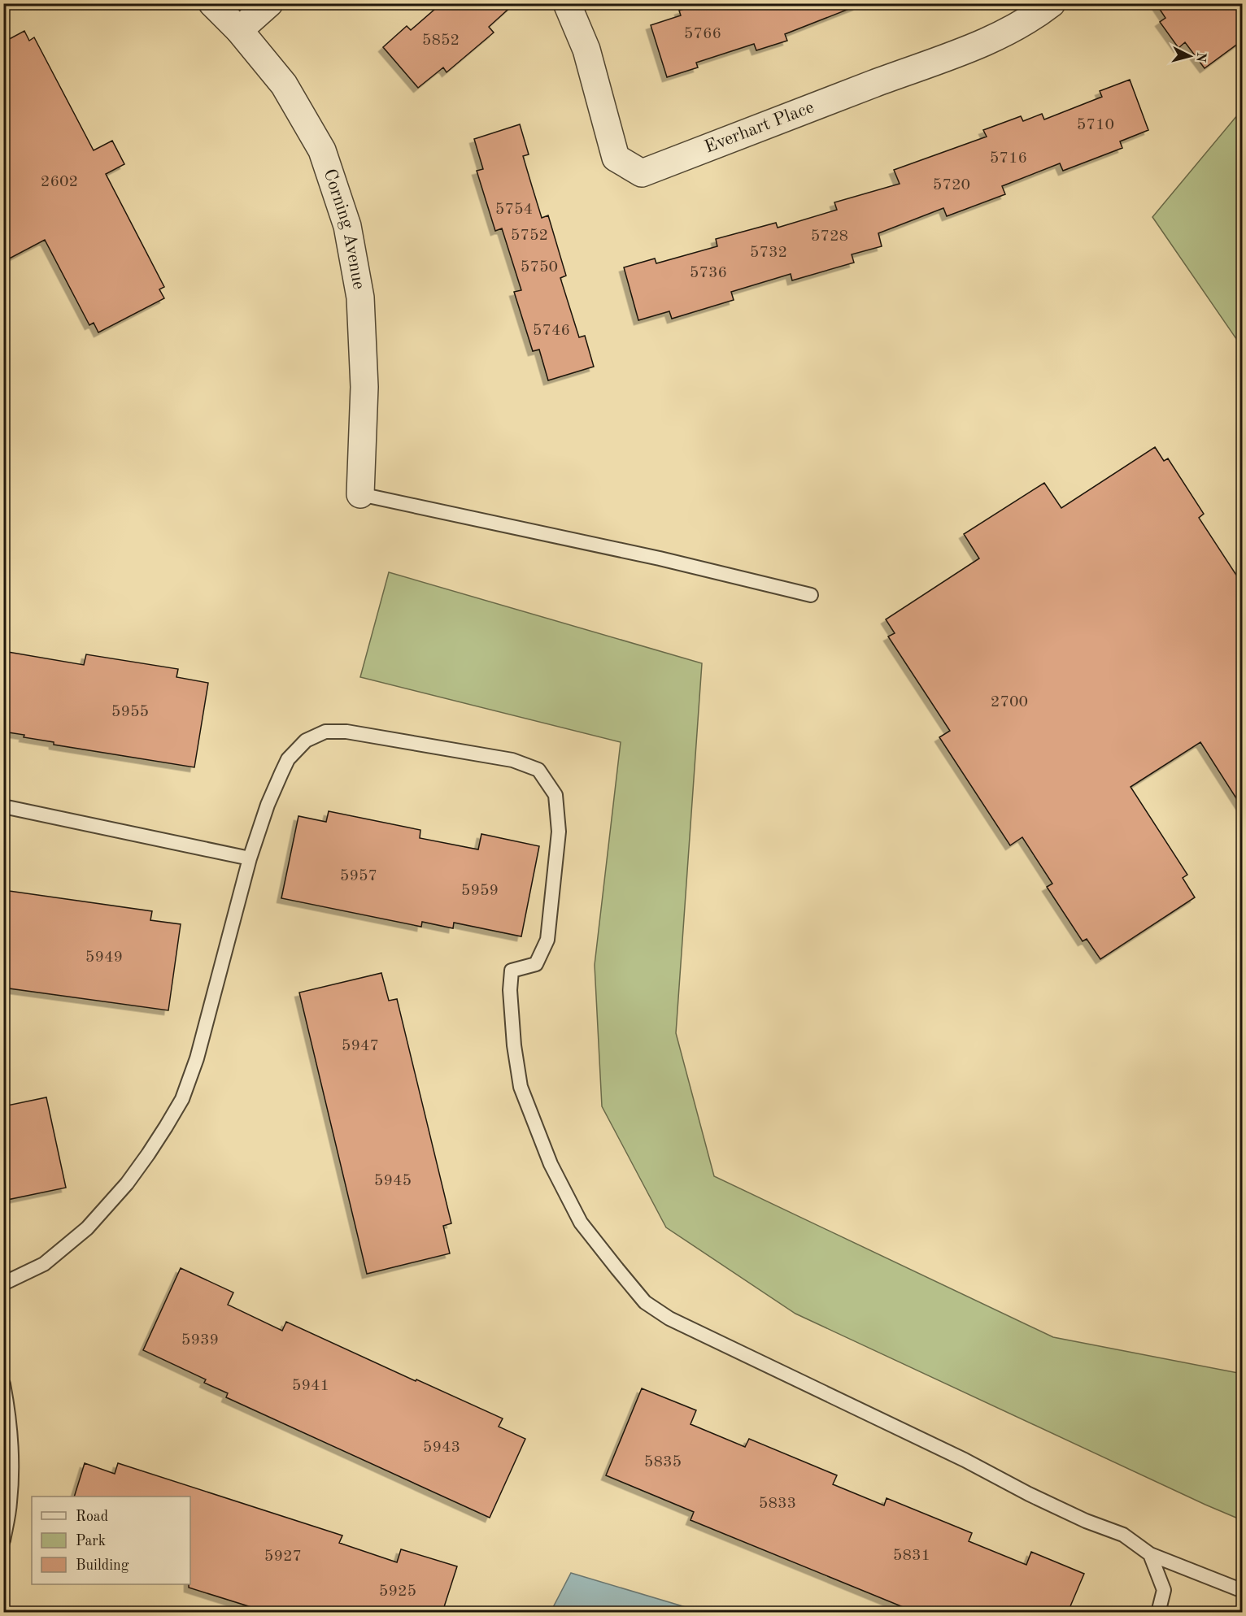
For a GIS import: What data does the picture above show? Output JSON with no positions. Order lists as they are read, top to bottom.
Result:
{
  "streets": {
    "street": ["Everhart Place", "Corning Avenue"]
  },
  "house_numbers": [
    "5766",
    "5852",
    "5710",
    "5716",
    "2602",
    "5720",
    "5754",
    "5752",
    "5728",
    "5732",
    "5750",
    "5736",
    "5746",
    "2700",
    "5955",
    "5957",
    "5959",
    "5949",
    "5947",
    "5945",
    "5939",
    "5941",
    "5943",
    "5835",
    "5833",
    "5831",
    "5927",
    "5925"
  ],
  "legend": ["Road", "Park", "Building"],
  "north": "right"
}
